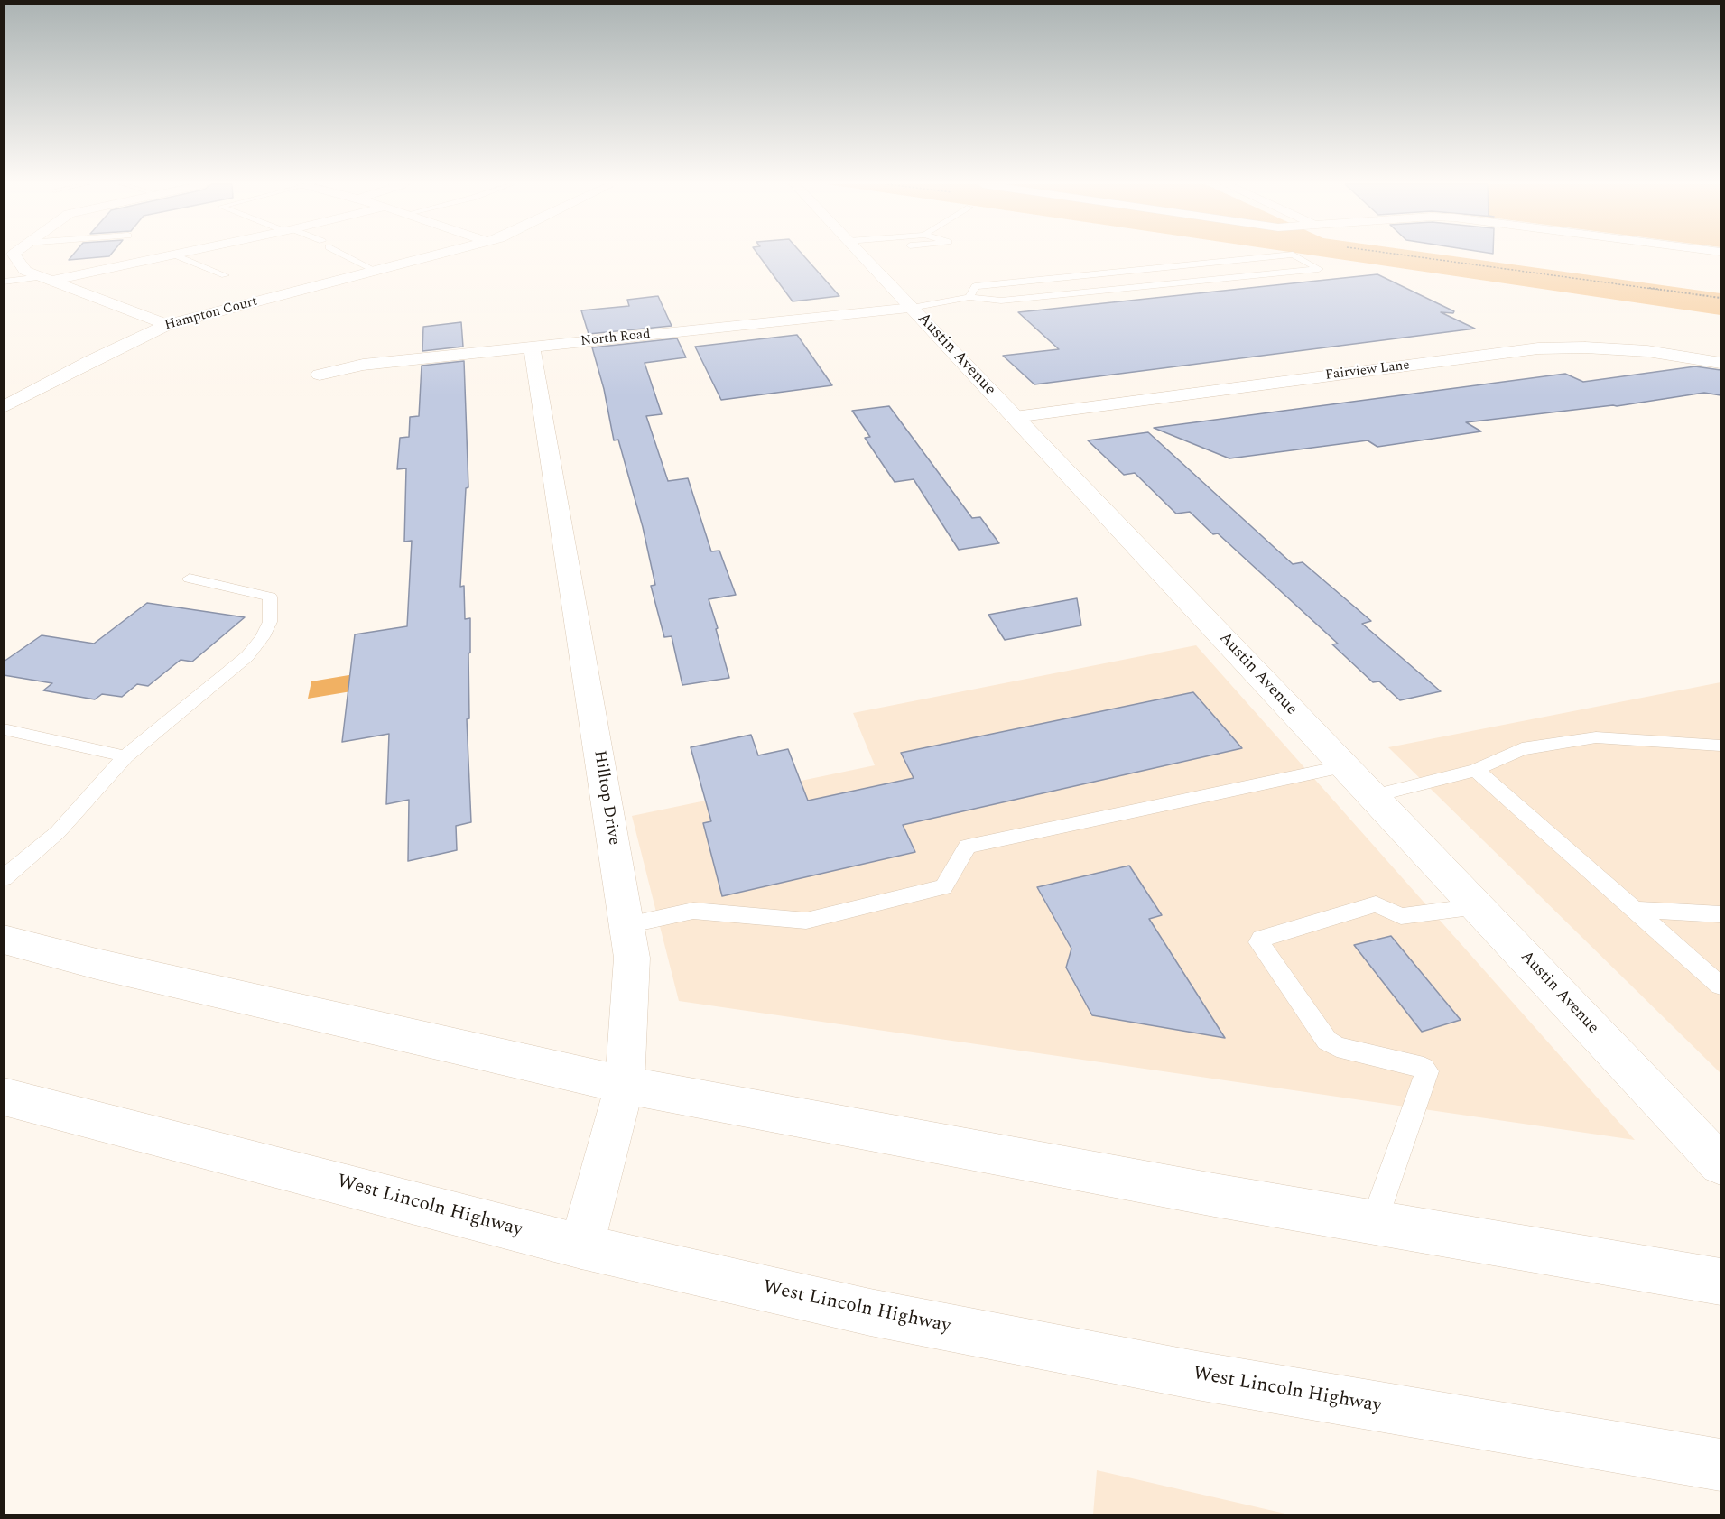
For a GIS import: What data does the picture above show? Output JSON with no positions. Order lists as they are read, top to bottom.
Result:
{
  "streets": {
    "street": [
      "Hampton Court",
      "North Road",
      "Austin Avenue",
      "Fairview Lane",
      "Hilltop Drive",
      "West Lincoln Highway"
    ]
  },
  "crossings": [
    ["North Road", "Austin Avenue"],
    ["North Road", "Hilltop Drive"],
    ["Austin Avenue", "Fairview Lane"],
    ["Hilltop Drive", "West Lincoln Highway"]
  ]
}
